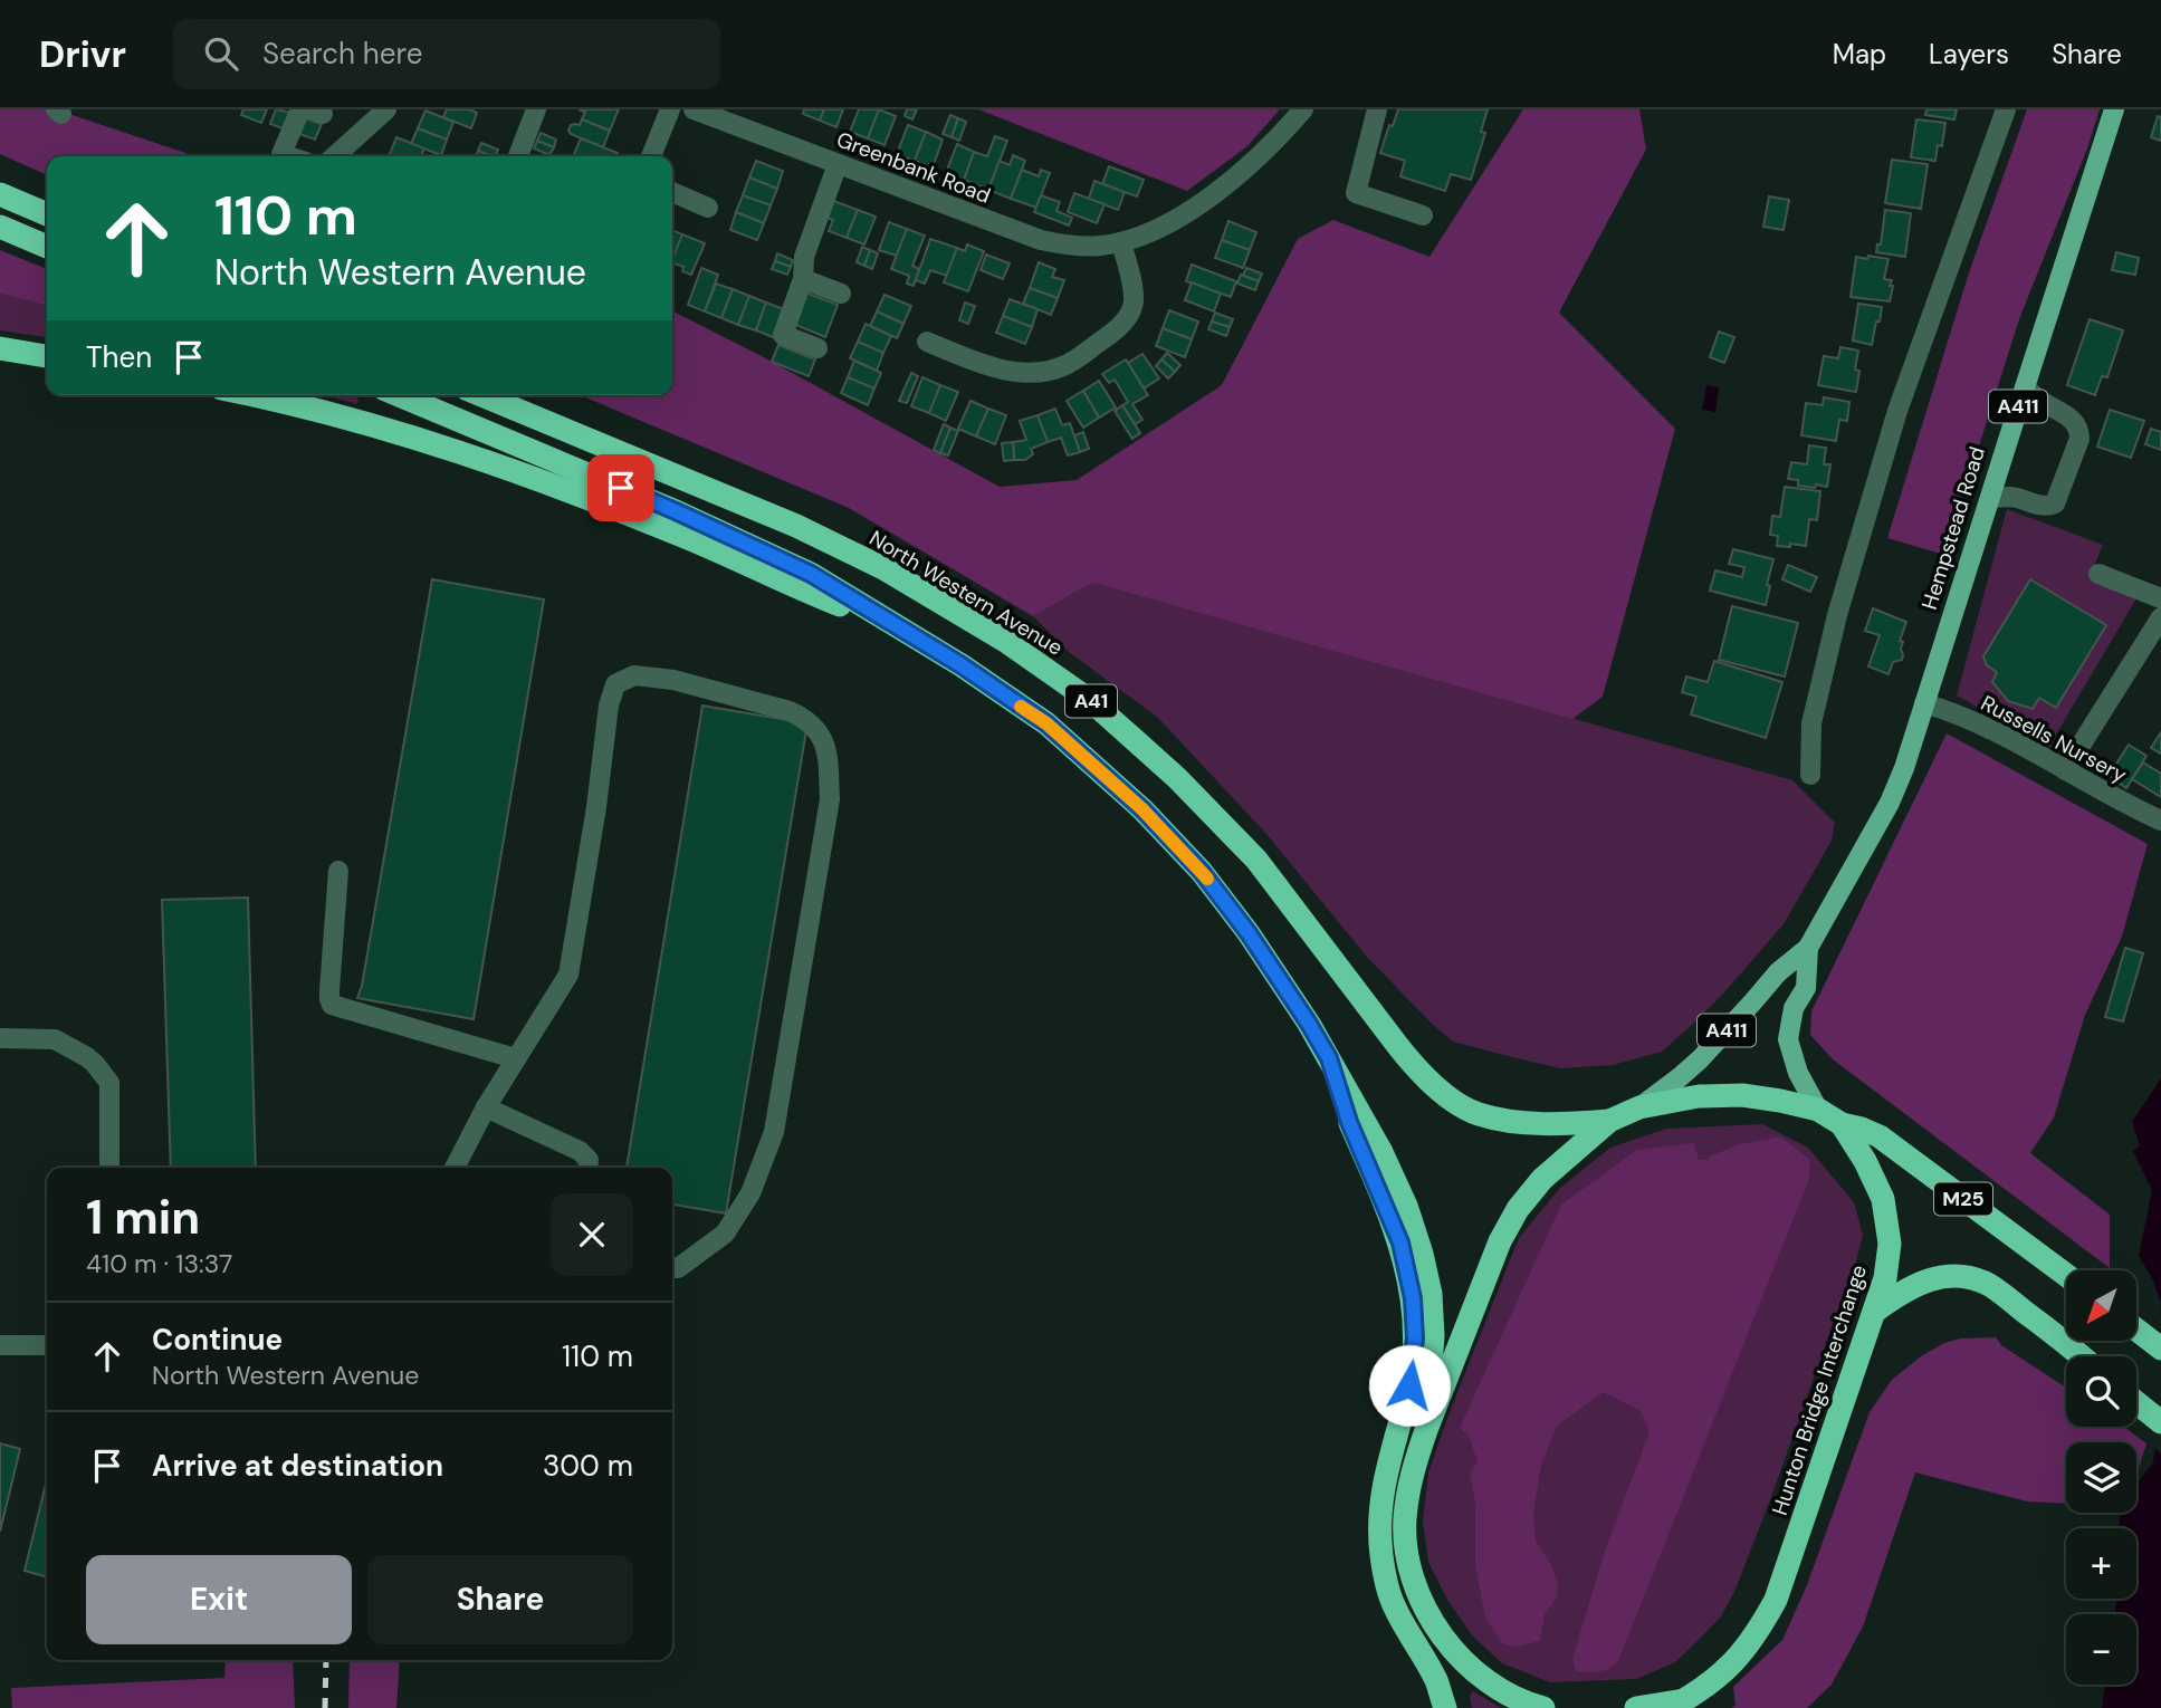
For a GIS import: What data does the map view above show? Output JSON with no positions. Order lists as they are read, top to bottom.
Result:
{
  "streets": {
    "highway": [
      "North Western Avenue",
      "A41",
      "M25",
      "Hunton Bridge Interchange"
    ],
    "main road": ["A411", "Hempstead Road"],
    "street": ["Greenbank Road", "Russells Nursery"]
  },
  "crossings": [
    ["Hempstead Road", "Russells Nursery"],
    ["Hempstead Road", "Hunton Bridge Interchange"],
    ["North Western Avenue", "Hunton Bridge Interchange"],
    ["A41", "Hunton Bridge Interchange"],
    ["M25", "Hunton Bridge Interchange"]
  ],
  "north": "bottom left",
  "page": {
    "header": "Drivr",
    "search": "Search here",
    "nav": ["Map", "Layers", "Share"],
    "turn": ["110 m", "North Western Avenue"],
    "then": "Then",
    "heading": ["1 min", "410 m · 13:37"],
    "map_buttons": ["+", "−"],
    "list": [
      {
        "name": "Continue",
        "note": "North Western Avenue",
        "value": "110 m"
      },
      {
        "name": "Arrive at destination",
        "value": "300 m"
      }
    ],
    "buttons": ["Exit", "Share"]
  }
}
